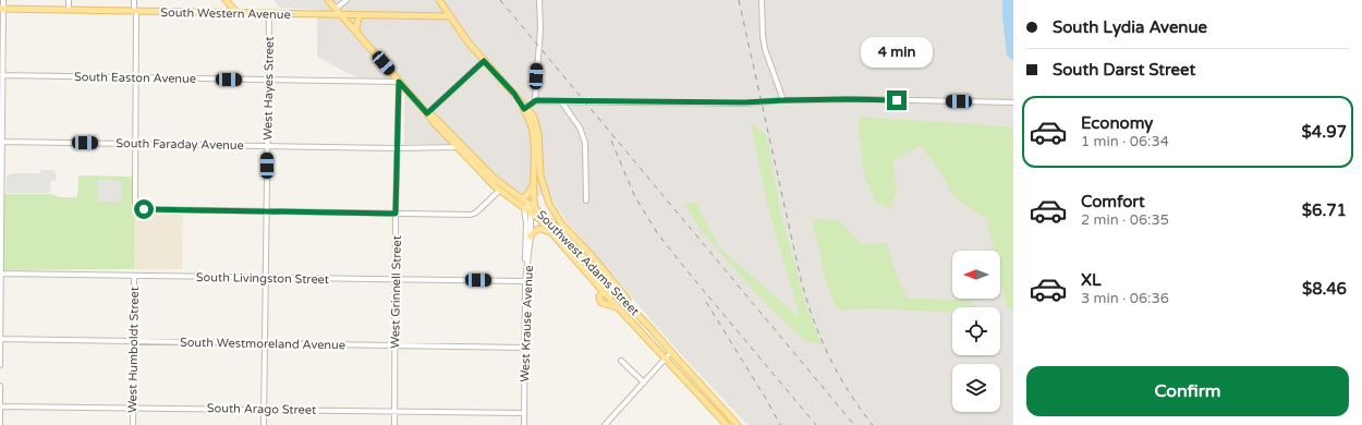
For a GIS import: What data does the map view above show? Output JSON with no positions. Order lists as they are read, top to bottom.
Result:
{
  "streets": {
    "main road": ["South Western Avenue", "Southwest Adams Street"],
    "street": [
      "South Easton Avenue",
      "West Hayes Street",
      "South Faraday Avenue",
      "South Livingston Street",
      "West Grinnell Street",
      "West Krause Avenue",
      "South Westmoreland Avenue",
      "West Humboldt Street",
      "South Arago Street"
    ]
  },
  "crossings": [
    ["South Western Avenue", "West Hayes Street"],
    ["South Western Avenue", "Southwest Adams Street"],
    ["South Easton Avenue", "West Hayes Street"],
    ["South Easton Avenue", "Southwest Adams Street"],
    ["South Easton Avenue", "West Grinnell Street"],
    ["West Hayes Street", "South Faraday Avenue"],
    ["West Hayes Street", "South Livingston Street"],
    ["West Hayes Street", "South Westmoreland Avenue"],
    ["West Hayes Street", "South Arago Street"],
    ["South Faraday Avenue", "Southwest Adams Street"],
    ["South Faraday Avenue", "West Grinnell Street"],
    ["Southwest Adams Street", "West Grinnell Street"],
    ["Southwest Adams Street", "West Krause Avenue"],
    ["South Livingston Street", "West Grinnell Street"],
    ["South Livingston Street", "West Krause Avenue"],
    ["South Livingston Street", "West Humboldt Street"],
    ["West Grinnell Street", "South Westmoreland Avenue"],
    ["West Grinnell Street", "South Arago Street"],
    ["West Krause Avenue", "South Westmoreland Avenue"],
    ["West Krause Avenue", "South Arago Street"],
    ["South Westmoreland Avenue", "West Humboldt Street"],
    ["West Humboldt Street", "South Arago Street"]
  ],
  "north": "left",
  "page": {
    "banner": ["South Lydia Avenue", "South Darst Street"],
    "bubble": "4 min",
    "list": [
      {
        "name": "Economy",
        "note": "1 min · 06:34",
        "value": "$4.97"
      },
      {
        "name": "Comfort",
        "note": "2 min · 06:35",
        "value": "$6.71"
      },
      {
        "name": "XL",
        "note": "3 min · 06:36",
        "value": "$8.46"
      }
    ],
    "buttons": "Confirm"
  }
}
